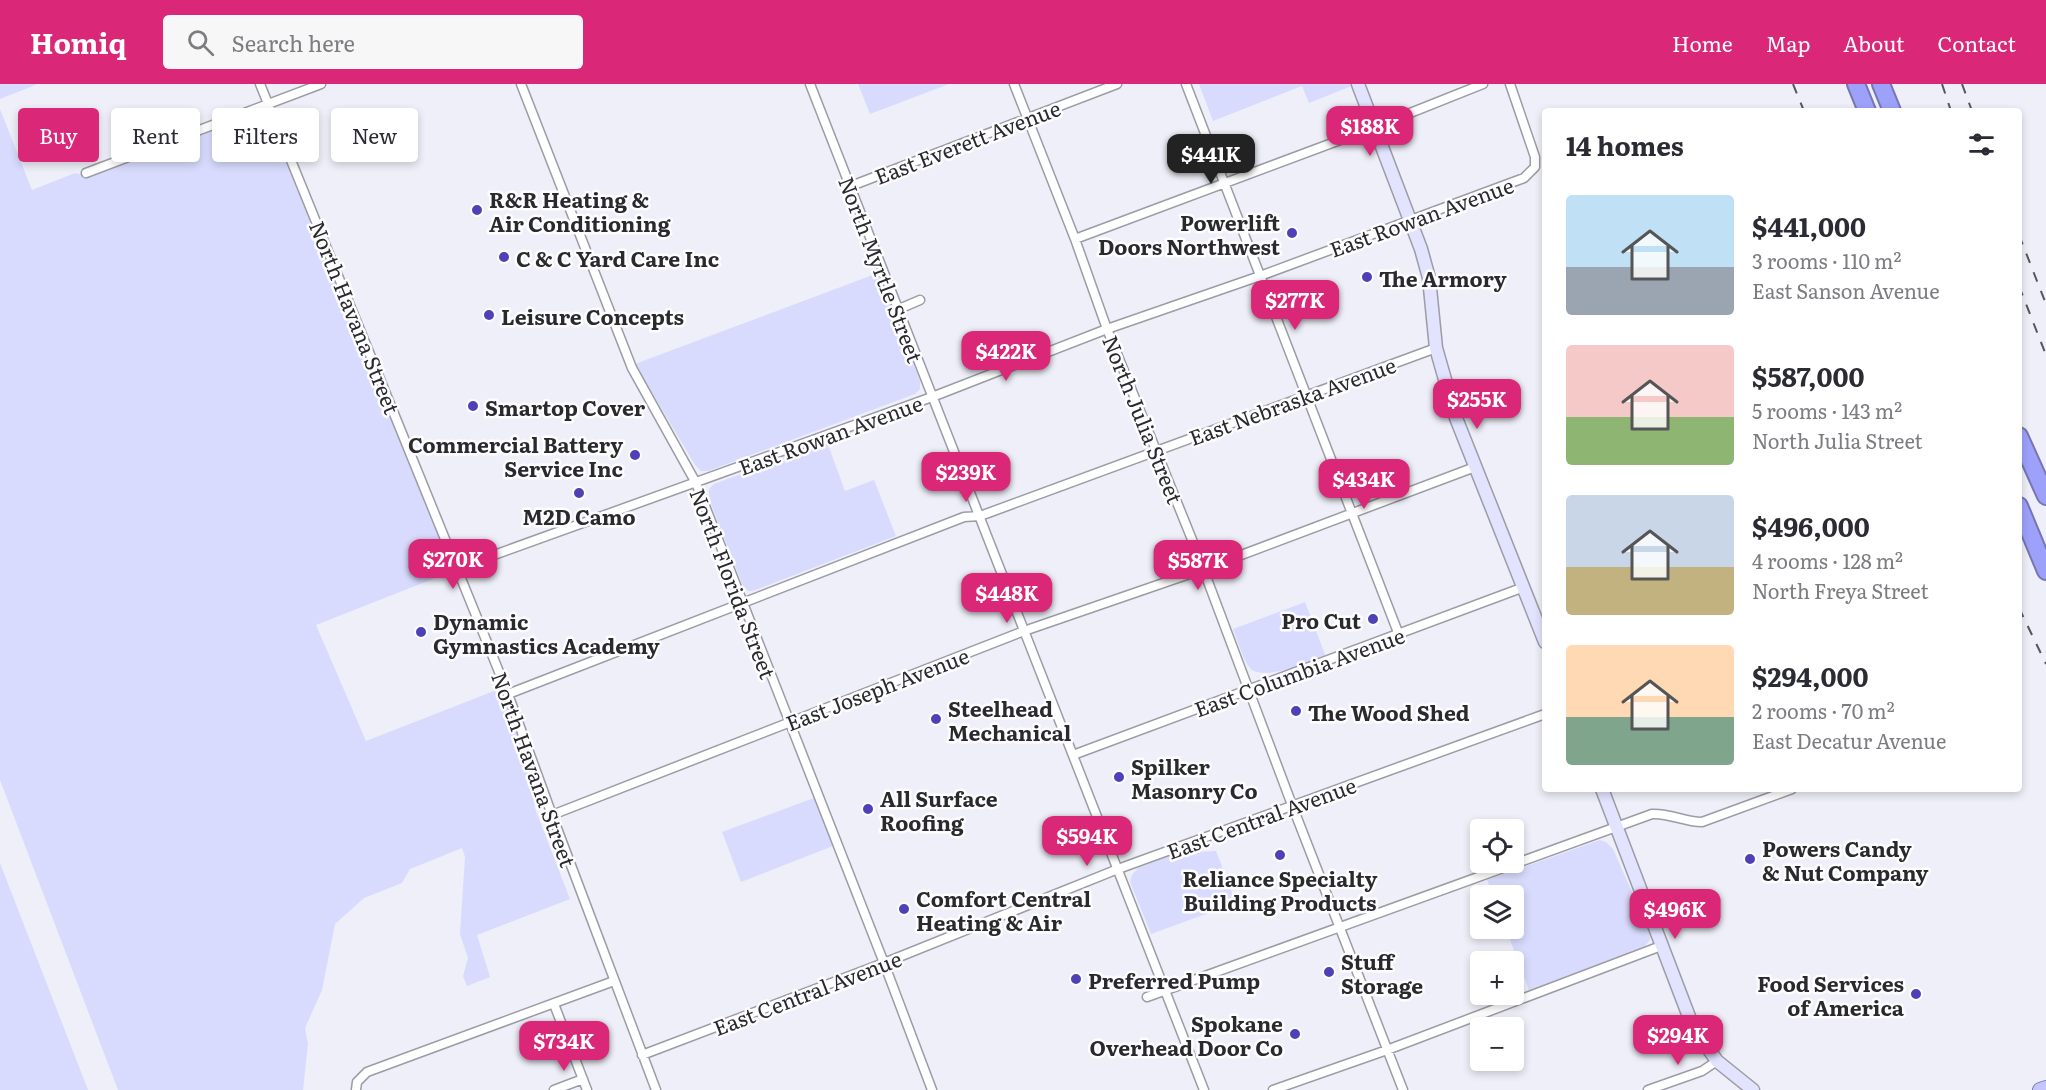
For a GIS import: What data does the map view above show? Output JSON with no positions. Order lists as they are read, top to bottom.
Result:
{
  "streets": {
    "street": [
      "East Everett Avenue",
      "East Rowan Avenue",
      "North Myrtle Street",
      "North Havana Street",
      "East Nebraska Avenue",
      "North Julia Street",
      "North Florida Street",
      "East Columbia Avenue",
      "East Joseph Avenue",
      "East Central Avenue"
    ]
  },
  "crossings": [
    ["East Everett Avenue", "North Myrtle Street"],
    ["East Everett Avenue", "North Julia Street"],
    ["East Rowan Avenue", "North Myrtle Street"],
    ["East Rowan Avenue", "North Havana Street"],
    ["East Rowan Avenue", "North Julia Street"],
    ["East Rowan Avenue", "North Florida Street"],
    ["North Myrtle Street", "East Nebraska Avenue"],
    ["North Myrtle Street", "East Columbia Avenue"],
    ["North Myrtle Street", "East Joseph Avenue"],
    ["North Myrtle Street", "East Central Avenue"],
    ["North Havana Street", "East Nebraska Avenue"],
    ["North Havana Street", "East Joseph Avenue"],
    ["North Havana Street", "East Central Avenue"],
    ["East Nebraska Avenue", "North Julia Street"],
    ["East Nebraska Avenue", "North Florida Street"],
    ["North Julia Street", "East Columbia Avenue"],
    ["North Julia Street", "East Joseph Avenue"],
    ["North Julia Street", "East Central Avenue"],
    ["North Florida Street", "East Joseph Avenue"],
    ["North Florida Street", "East Central Avenue"]
  ],
  "places": [
    "R&R Heating & Air Conditioning",
    "Powerlift Doors Northwest",
    "C & C Yard Care Inc",
    "The Armory",
    "Leisure Concepts",
    "Smartop Cover",
    "Commercial Battery Service Inc",
    "M2D Camo",
    "Pro Cut",
    "Dynamic Gymnastics Academy",
    "The Wood Shed",
    "Steelhead Mechanical",
    "Spilker Masonry Co",
    "All Surface Roofing",
    "Reliance Specialty Building Products",
    "Powers Candy & Nut Company",
    "Comfort Central Heating & Air",
    "Stuff Storage",
    "Preferred Pump",
    "Food Services of America",
    "Spokane Overhead Door Co"
  ],
  "page": {
    "header": "Homiq",
    "search": "Search here",
    "nav": [
      "Home",
      "Map",
      "About",
      "Contact"
    ],
    "price": [
      "$188K",
      "$441K",
      "$277K",
      "$422K",
      "$255K",
      "$239K",
      "$434K",
      "$270K",
      "$587K",
      "$448K",
      "$594K",
      "$496K",
      "$294K",
      "$734K"
    ],
    "chip": [
      "Buy",
      "Rent",
      "Filters",
      "New"
    ],
    "heading": "14 homes",
    "list": [
      {
        "name": "$441,000",
        "note": "3 rooms · 110 m² · East Sanson Avenue"
      },
      {
        "name": "$587,000",
        "note": "5 rooms · 143 m² · North Julia Street"
      },
      {
        "name": "$496,000",
        "note": "4 rooms · 128 m² · North Freya Street"
      },
      {
        "name": "$294,000",
        "note": "2 rooms · 70 m² · East Decatur Avenue"
      }
    ],
    "map_buttons": ["+", "−"]
  }
}
